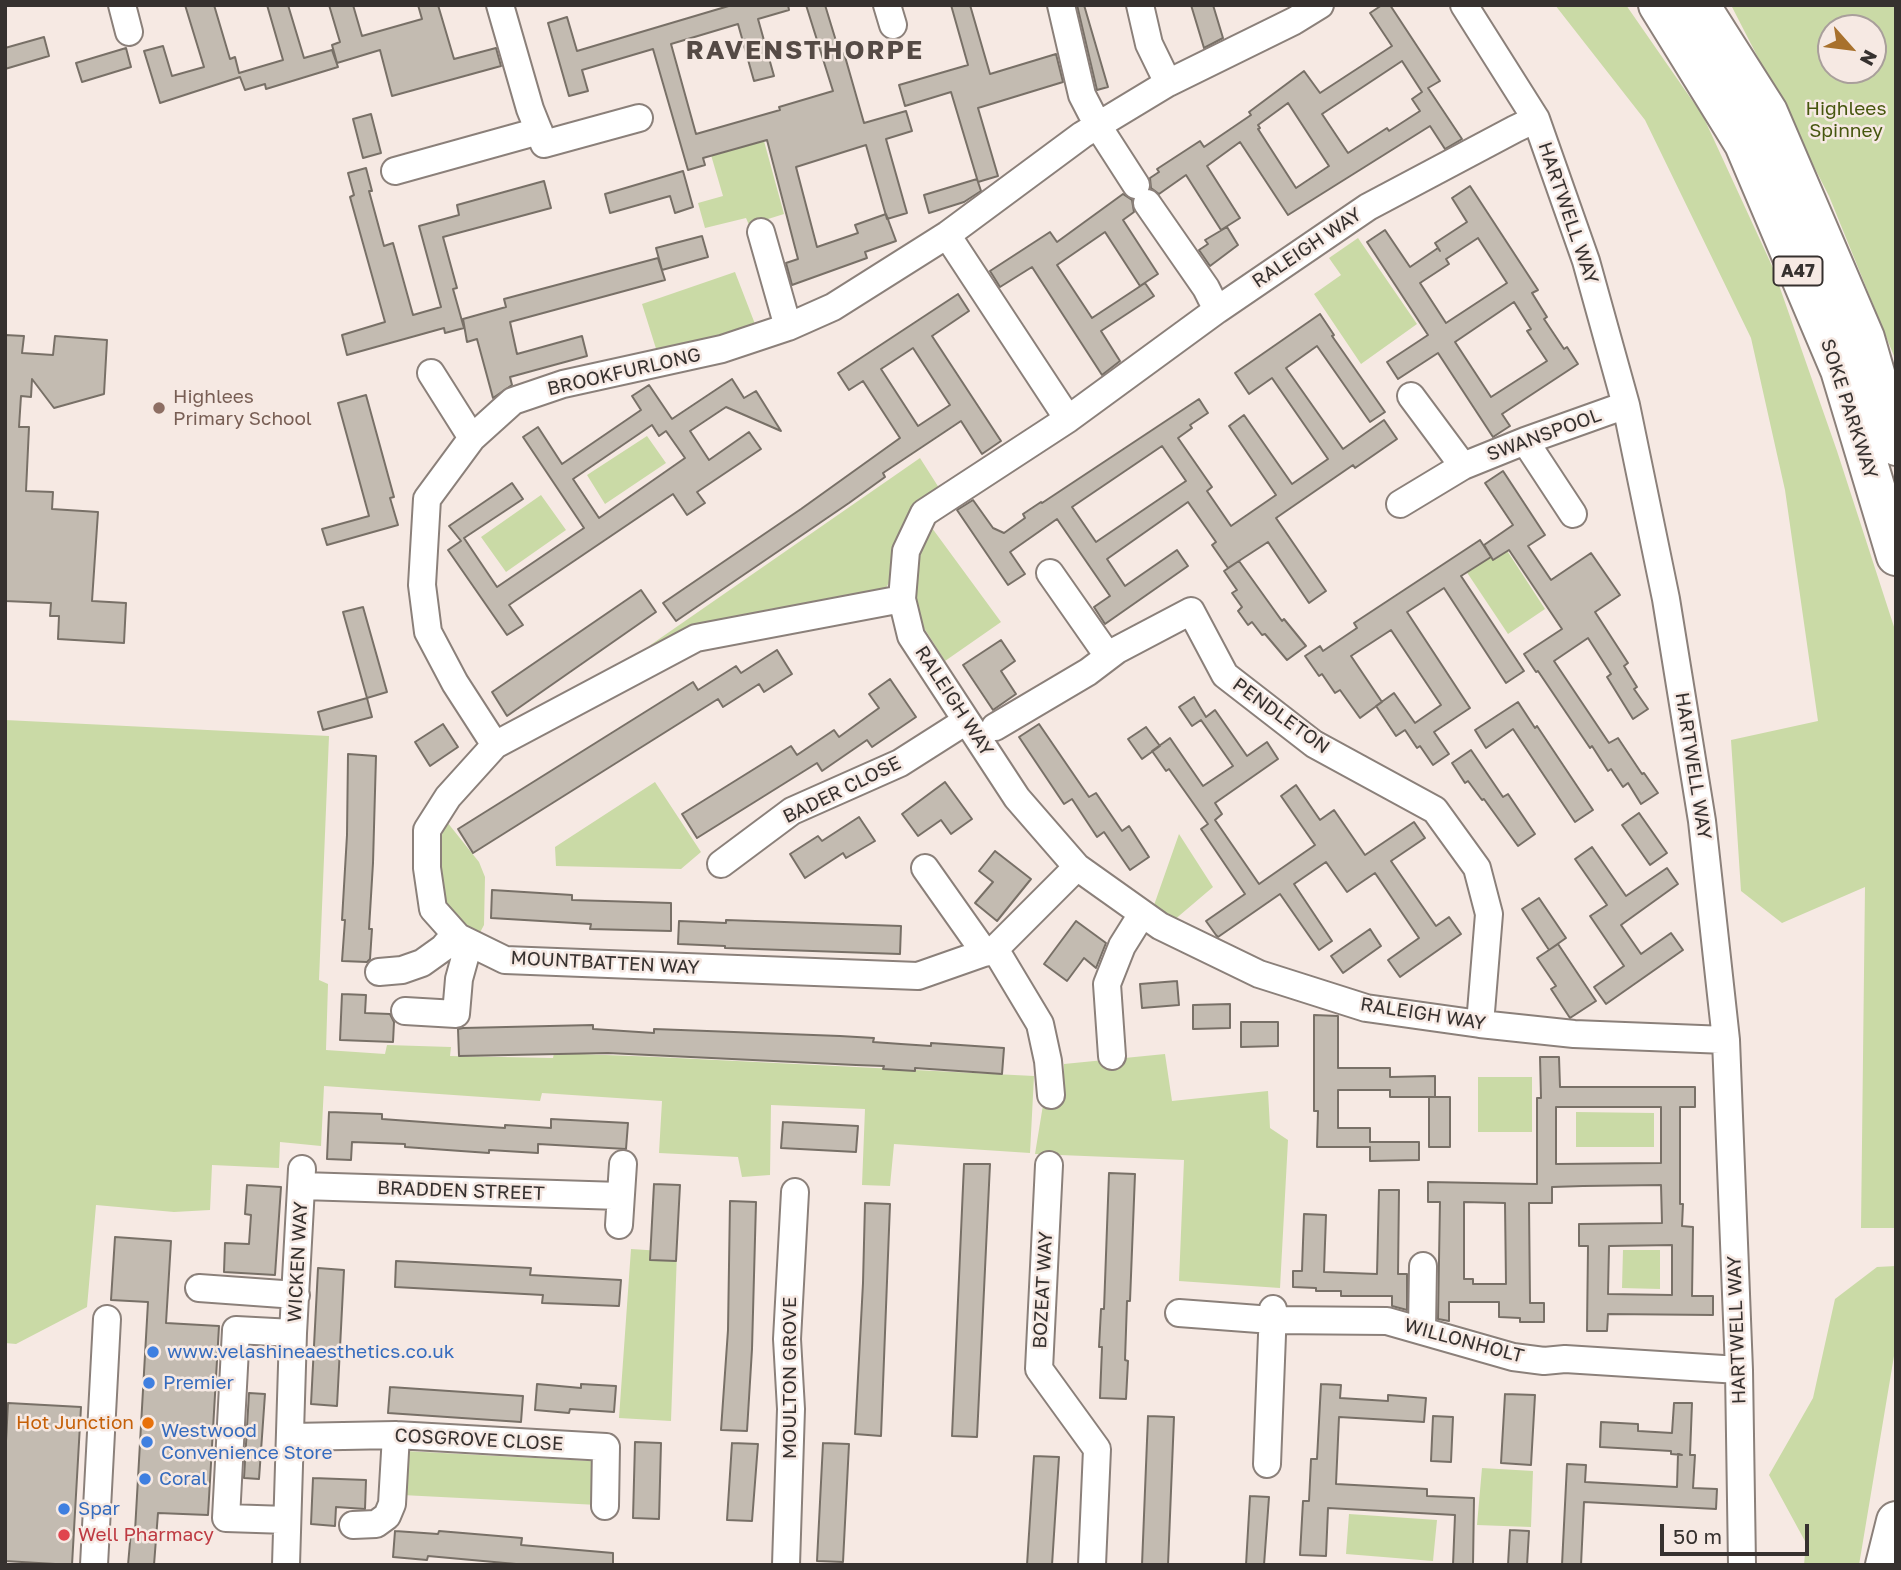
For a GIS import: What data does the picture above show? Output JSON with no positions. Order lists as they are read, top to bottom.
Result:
{
  "streets": {
    "highway": ["A47", "SOKE PARKWAY"],
    "street": [
      "HARTWELL WAY",
      "RALEIGH WAY",
      "BROOKFURLONG",
      "SWANSPOOL",
      "PENDLETON",
      "BADER CLOSE",
      "MOUNTBATTEN WAY",
      "BRADDEN STREET",
      "WICKEN WAY",
      "BOZEAT WAY",
      "WILLONHOLT",
      "MOULTON GROVE",
      "COSGROVE CLOSE"
    ]
  },
  "crossings": [
    ["HARTWELL WAY", "RALEIGH WAY"],
    ["HARTWELL WAY", "SWANSPOOL"],
    ["HARTWELL WAY", "WILLONHOLT"],
    ["RALEIGH WAY", "PENDLETON"],
    ["RALEIGH WAY", "BADER CLOSE"],
    ["RALEIGH WAY", "MOUNTBATTEN WAY"],
    ["BROOKFURLONG", "MOUNTBATTEN WAY"],
    ["BRADDEN STREET", "WICKEN WAY"],
    ["WICKEN WAY", "COSGROVE CLOSE"]
  ],
  "districts": ["RAVENSTHORPE"],
  "parks": ["Highlees Spinney"],
  "places": [
    "Highlees Primary School",
    "www.velashineaesthetics.co.uk",
    "Premier",
    "Hot Junction",
    "Westwood Convenience Store",
    "Coral",
    "Spar",
    "Well Pharmacy"
  ],
  "scale_bar": "50 m",
  "north": "bottom right"
}
